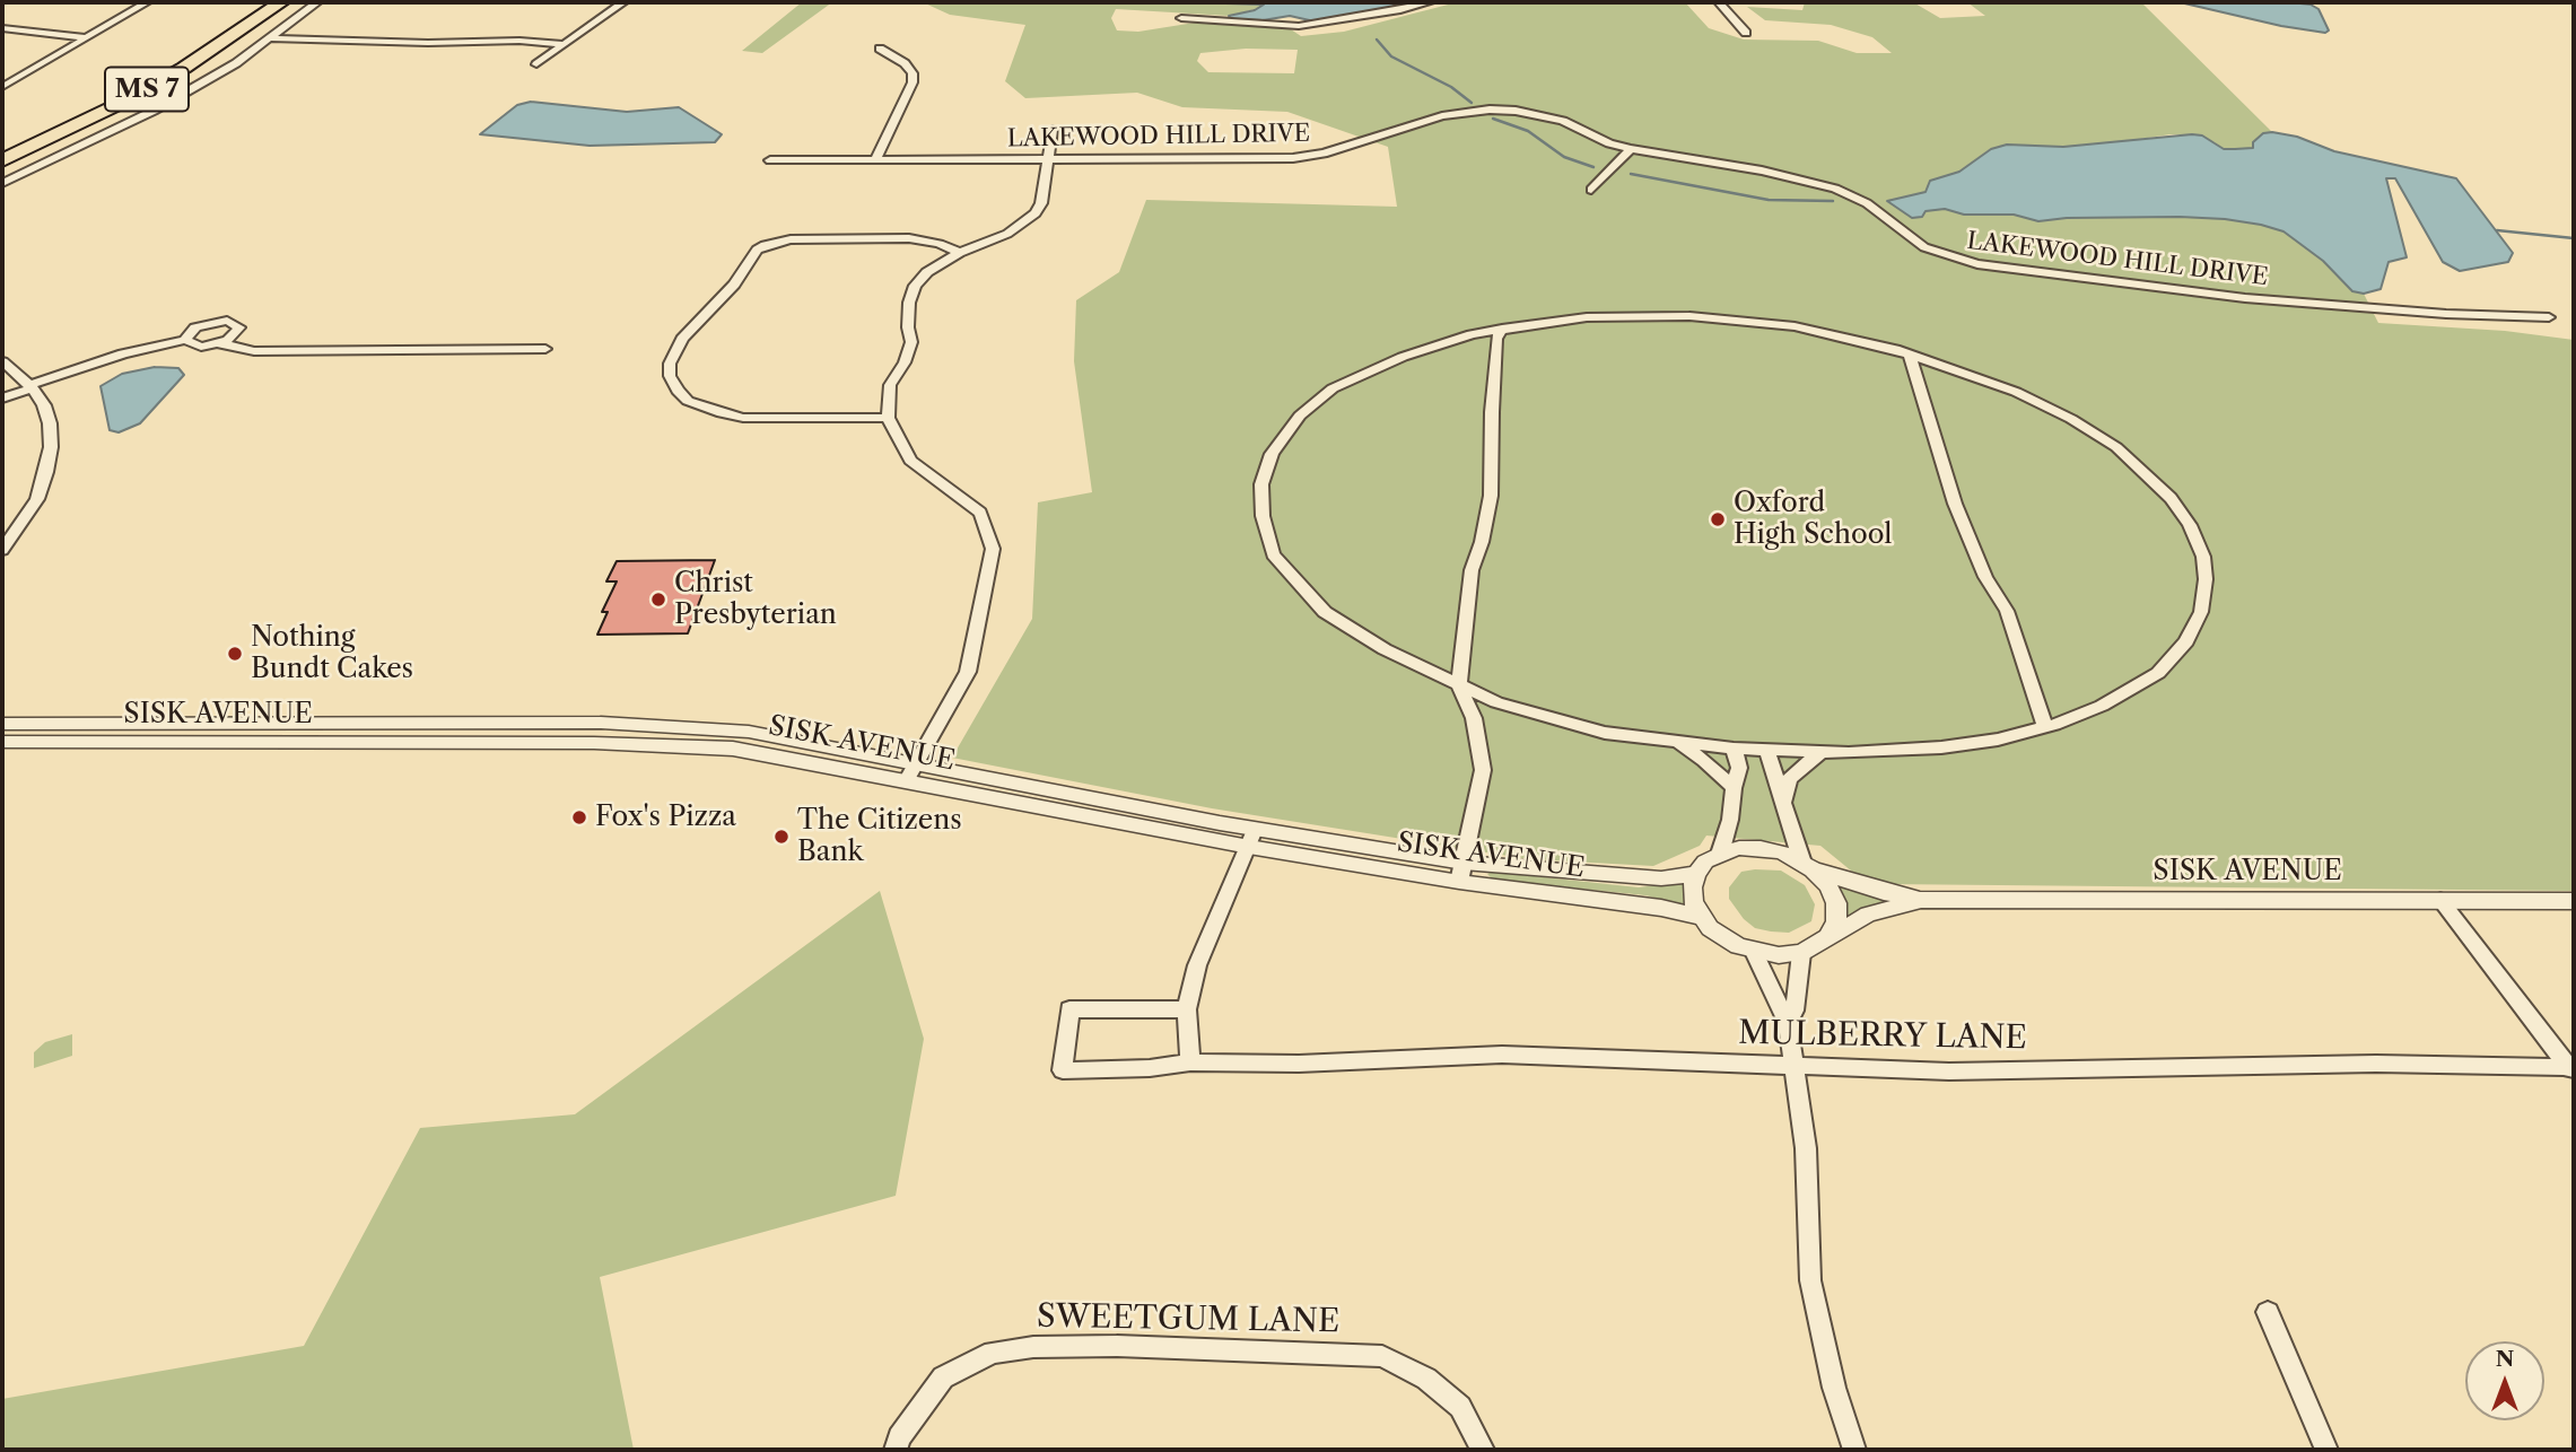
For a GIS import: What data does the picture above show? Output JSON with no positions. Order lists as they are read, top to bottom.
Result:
{
  "streets": {
    "highway": ["MS 7"],
    "street": [
      "LAKEWOOD HILL DRIVE",
      "SISK AVENUE",
      "MULBERRY LANE",
      "SWEETGUM LANE"
    ]
  },
  "places": [
    "Oxford High School",
    "Christ Presbyterian",
    "Nothing Bundt Cakes",
    "Fox's Pizza",
    "The Citizens Bank"
  ],
  "north": "top"
}
